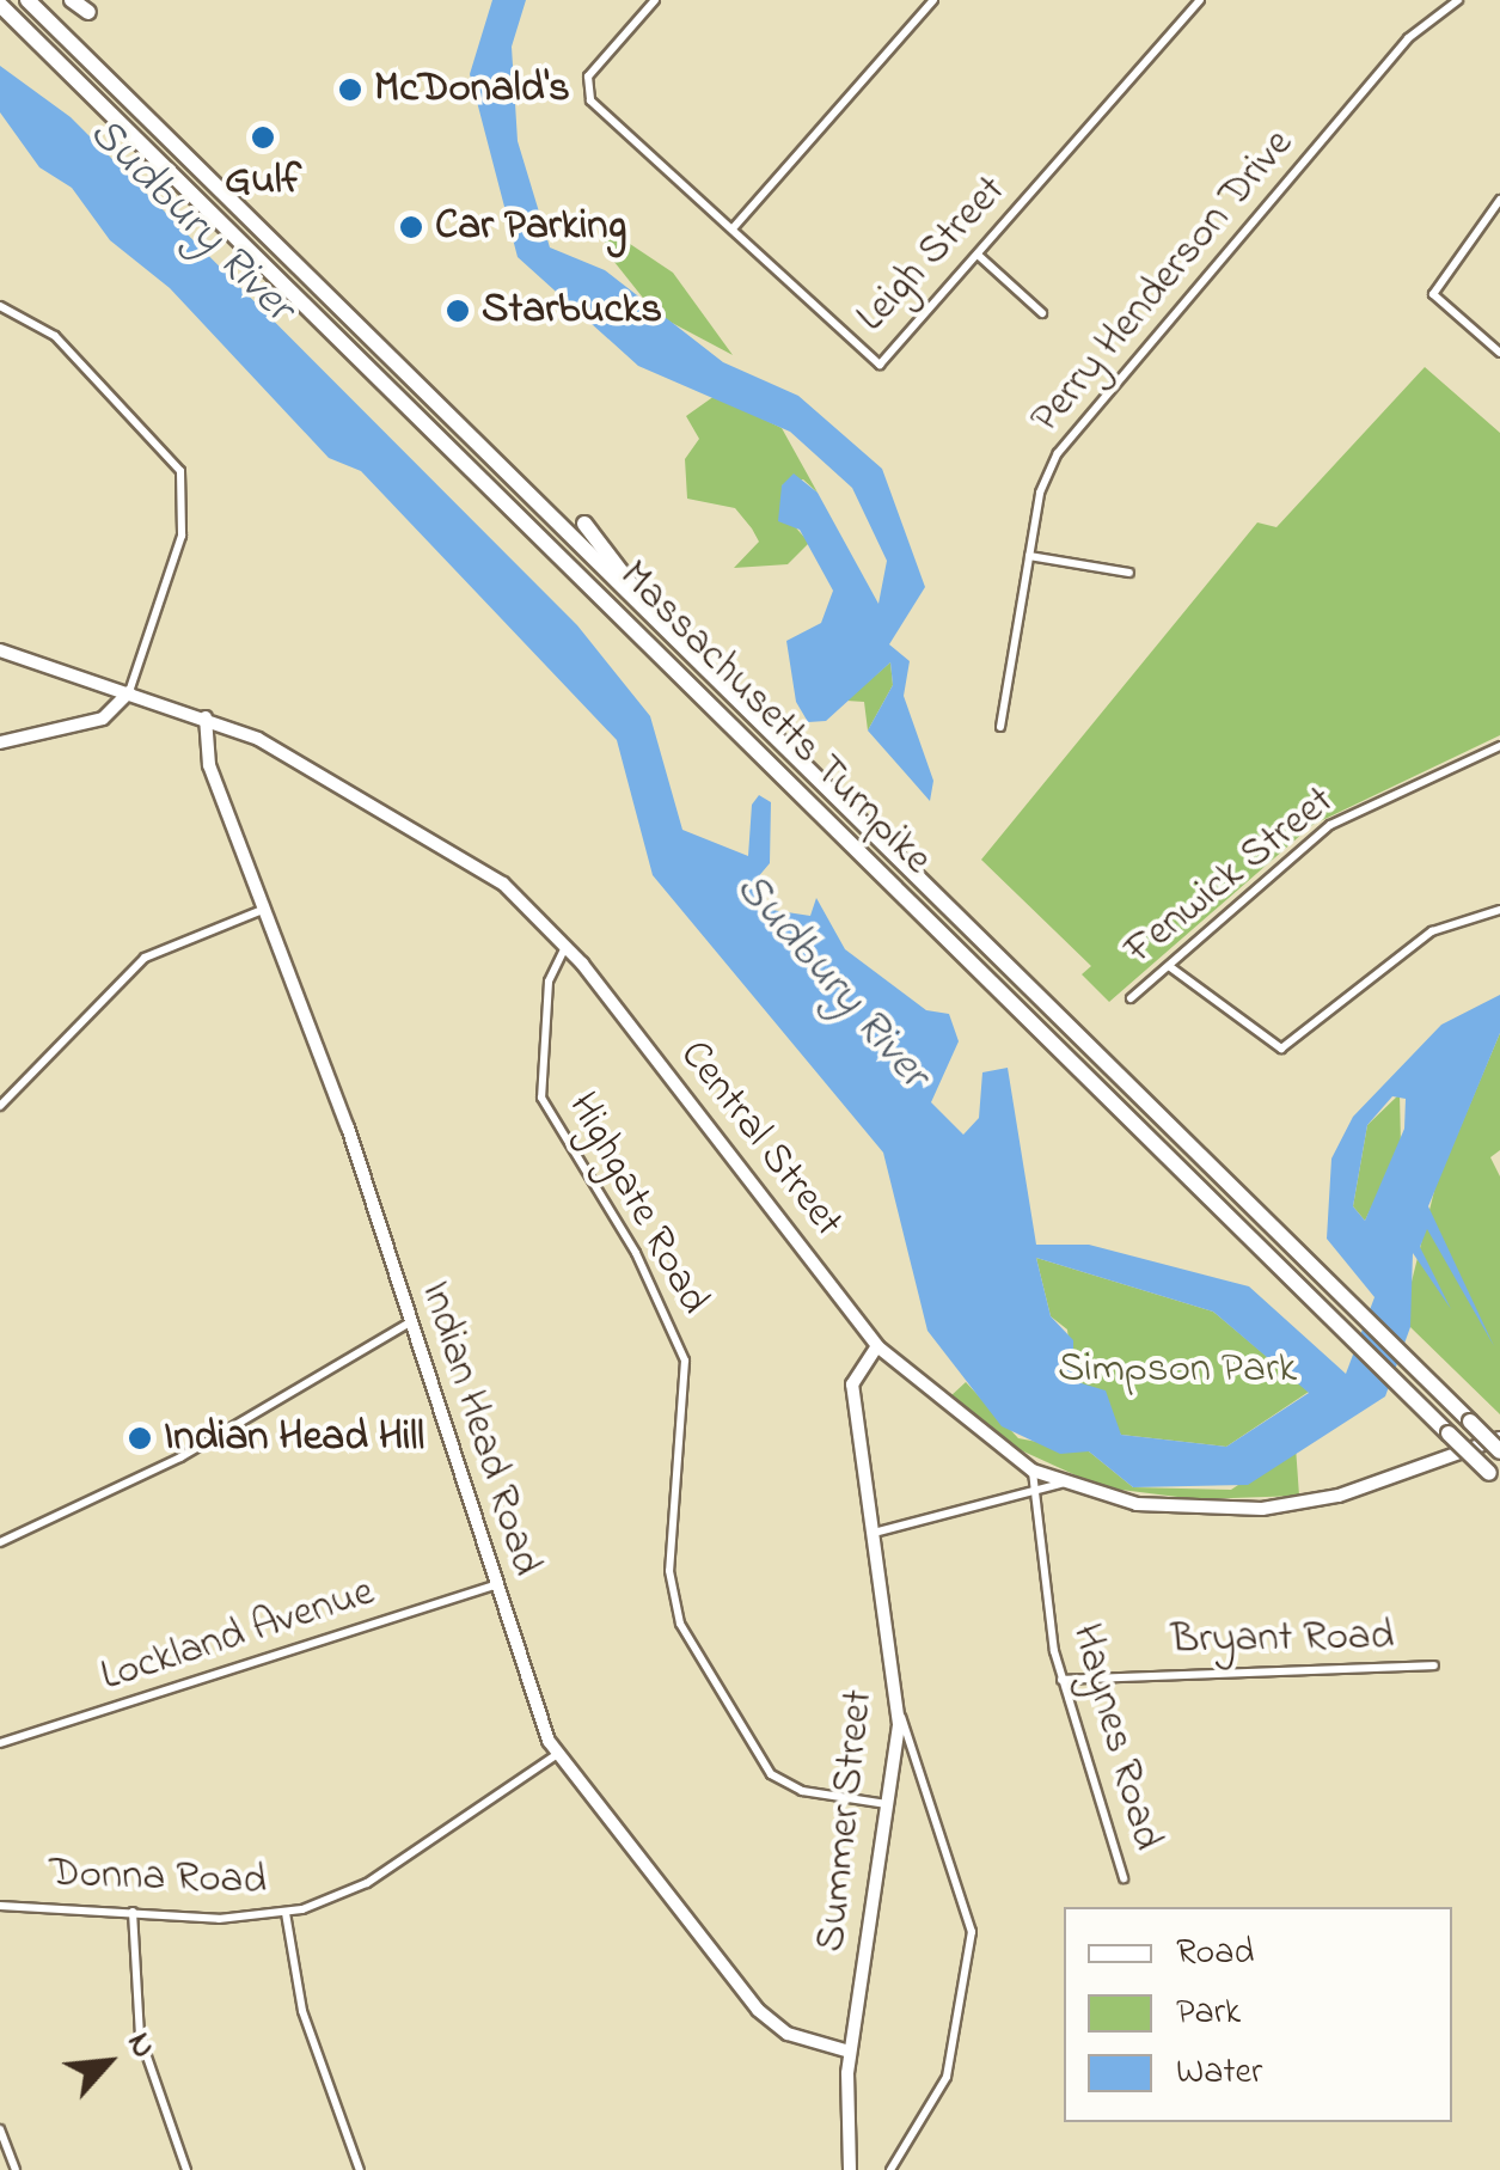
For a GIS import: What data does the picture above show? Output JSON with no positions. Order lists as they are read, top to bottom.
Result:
{
  "streets": {
    "highway": ["Massachusetts Turnpike"],
    "street": [
      "Leigh Street",
      "Perry Henderson Drive",
      "Fenwick Street",
      "Central Street",
      "Highgate Road",
      "Indian Head Road",
      "Lockland Avenue",
      "Bryant Road",
      "Haynes Road",
      "Summer Street",
      "Donna Road"
    ]
  },
  "crossings": [
    ["Central Street", "Highgate Road"],
    ["Central Street", "Indian Head Road"],
    ["Central Street", "Haynes Road"],
    ["Central Street", "Summer Street"],
    ["Highgate Road", "Summer Street"],
    ["Indian Head Road", "Lockland Avenue"],
    ["Indian Head Road", "Summer Street"],
    ["Indian Head Road", "Donna Road"],
    ["Bryant Road", "Haynes Road"]
  ],
  "water": ["Sudbury River"],
  "parks": ["Simpson Park"],
  "places": [
    "McDonald's",
    "Gulf",
    "Car Parking",
    "Starbucks",
    "Indian Head Hill"
  ],
  "legend": ["Road", "Park", "Water"],
  "north": "top right"
}
